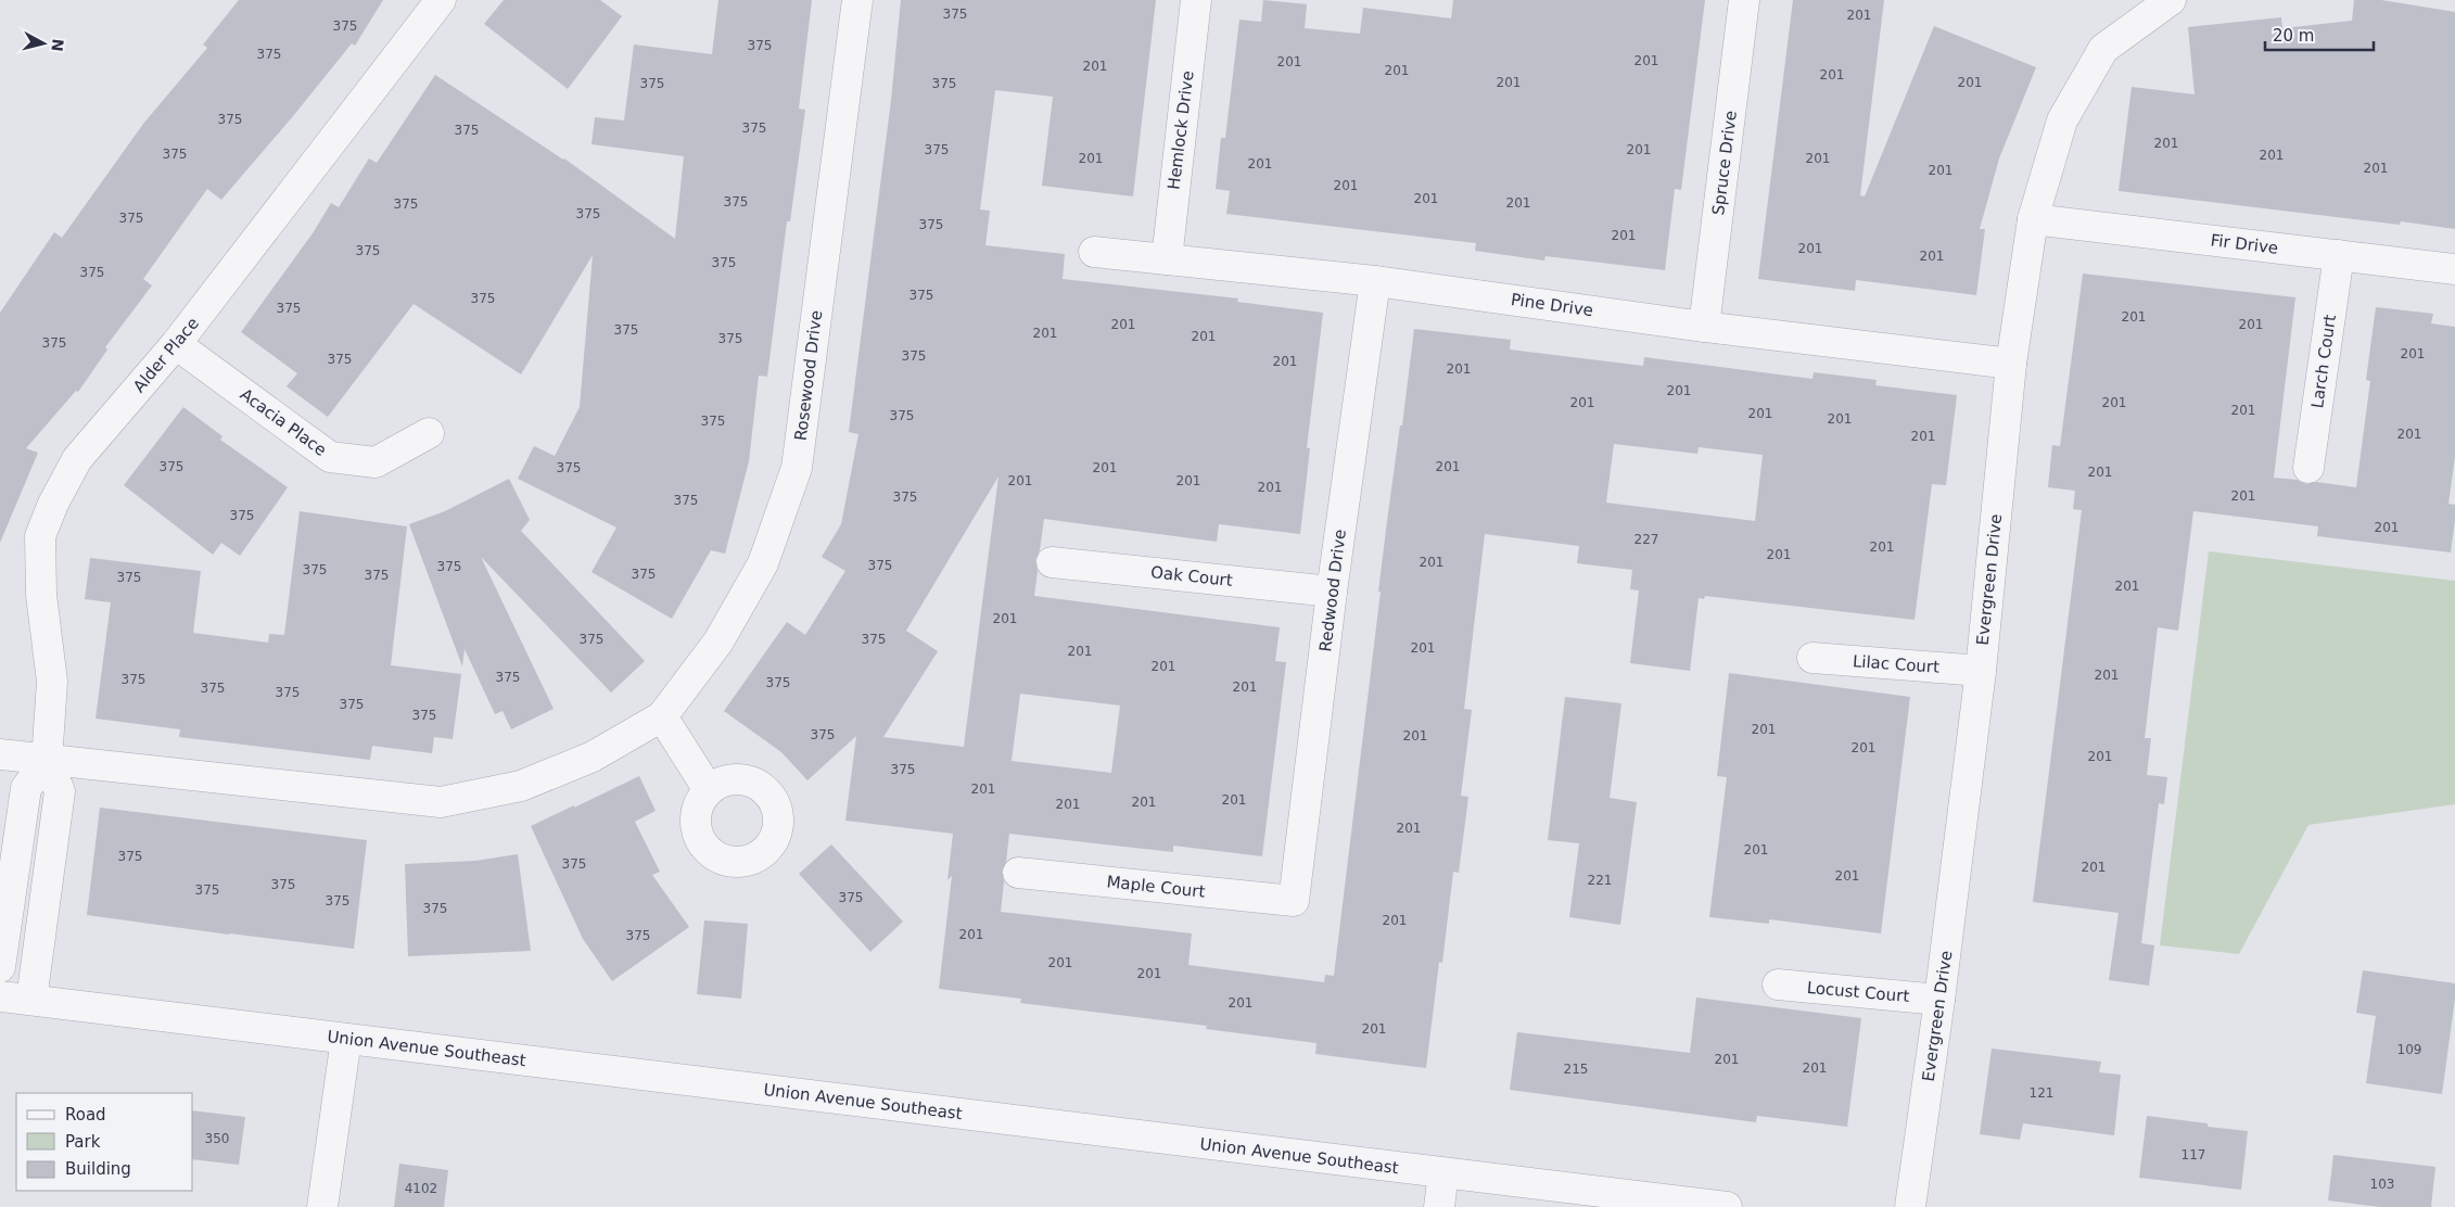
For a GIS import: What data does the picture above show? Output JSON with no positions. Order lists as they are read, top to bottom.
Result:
{
  "streets": {
    "street": [
      "Hemlock Drive",
      "Spruce Drive",
      "Fir Drive",
      "Pine Drive",
      "Alder Place",
      "Larch Court",
      "Rosewood Drive",
      "Acacia Place",
      "Oak Court",
      "Evergreen Drive",
      "Redwood Drive",
      "Lilac Court",
      "Maple Court",
      "Locust Court",
      "Union Avenue Southeast"
    ]
  },
  "crossings": [
    ["Hemlock Drive", "Pine Drive"],
    ["Spruce Drive", "Pine Drive"],
    ["Fir Drive", "Larch Court"],
    ["Fir Drive", "Evergreen Drive"],
    ["Pine Drive", "Evergreen Drive"],
    ["Pine Drive", "Redwood Drive"],
    ["Alder Place", "Acacia Place"],
    ["Oak Court", "Redwood Drive"],
    ["Evergreen Drive", "Lilac Court"],
    ["Evergreen Drive", "Locust Court"],
    ["Redwood Drive", "Maple Court"]
  ],
  "house_numbers": [
    "375",
    "201",
    "375",
    "375",
    "375",
    "201",
    "201",
    "201",
    "201",
    "201",
    "201",
    "201",
    "375",
    "375",
    "375",
    "375",
    "375",
    "201",
    "375",
    "201",
    "375",
    "201",
    "201",
    "201",
    "201",
    "201",
    "201",
    "201",
    "201",
    "375",
    "201",
    "375",
    "375",
    "375",
    "375",
    "201",
    "201",
    "375",
    "201",
    "375",
    "375",
    "375",
    "375",
    "375",
    "201",
    "201",
    "201",
    "375",
    "201",
    "201",
    "375",
    "375",
    "201",
    "375",
    "375",
    "201",
    "201",
    "201",
    "201",
    "201",
    "201",
    "201",
    "375",
    "201",
    "375",
    "201",
    "201",
    "375",
    "201",
    "375",
    "201",
    "201",
    "201",
    "201",
    "201",
    "201",
    "375",
    "375",
    "375",
    "201",
    "227",
    "201",
    "201",
    "201",
    "375",
    "375",
    "375",
    "375",
    "375",
    "375",
    "201",
    "201",
    "375",
    "375",
    "201",
    "201",
    "201",
    "201",
    "375",
    "375",
    "375",
    "201",
    "375",
    "375",
    "375",
    "375",
    "201",
    "375",
    "201",
    "201",
    "201",
    "375",
    "201",
    "201",
    "201",
    "201",
    "201",
    "201",
    "375",
    "375",
    "201",
    "201",
    "221",
    "375",
    "375",
    "375",
    "375",
    "375",
    "201",
    "201",
    "375",
    "201",
    "201",
    "201",
    "201",
    "109",
    "201",
    "201",
    "215",
    "121",
    "350",
    "117",
    "103",
    "4102"
  ],
  "legend": ["Road", "Park", "Building"],
  "scale_bar": "20 m",
  "north": "right"
}
